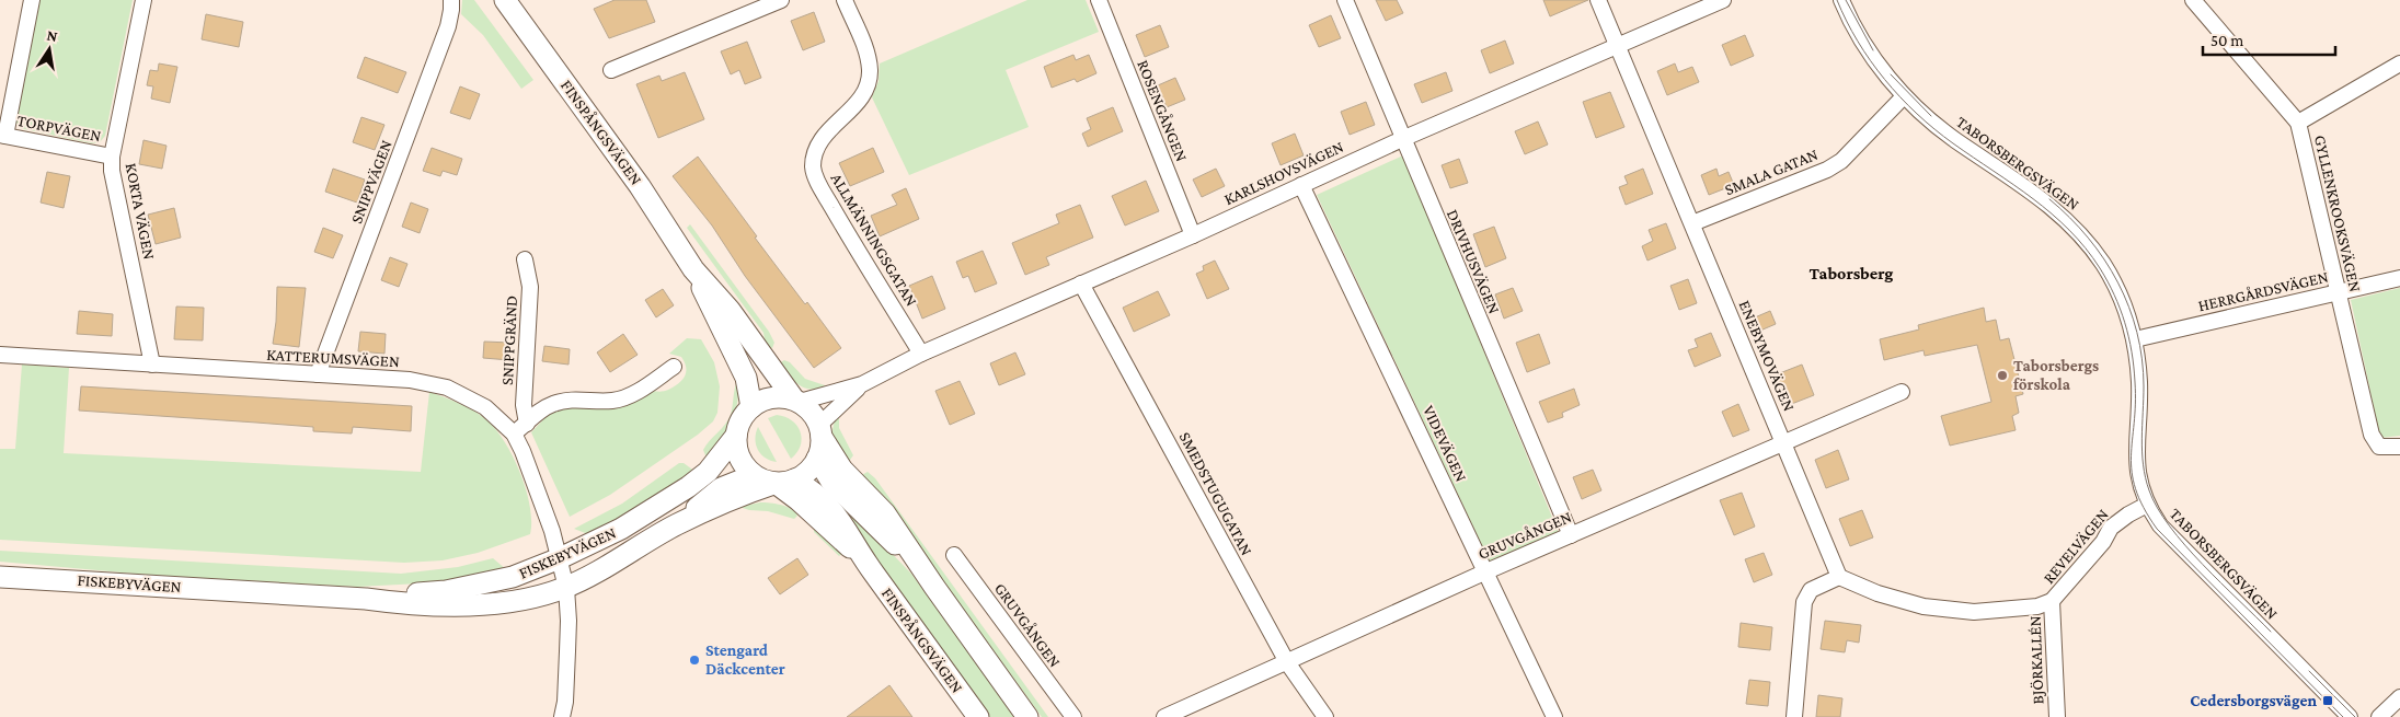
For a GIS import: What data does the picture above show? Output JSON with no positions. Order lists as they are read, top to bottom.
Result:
{
  "streets": {
    "main road": ["FINSPÅNGSVÄGEN", "FISKEBYVÄGEN"],
    "street": [
      "ROSENGÅNGEN",
      "TORPVÄGEN",
      "TABORSBERGSVÄGEN",
      "SMALA GATAN",
      "KARLSHOVSVÄGEN",
      "SNIPPVÄGEN",
      "KORTA VÄGEN",
      "GYLLENKROOKSVÄGEN",
      "ALLMÄNNINGSGATAN",
      "DRIVHUSVÄGEN",
      "HERRGÅRDSVÄGEN",
      "SNIPPGRÄND",
      "ENEBYMOVÄGEN",
      "KATTERUMSVÄGEN",
      "VIDEVÄGEN",
      "SMEDSTUGUGATAN",
      "GRUVGÅNGEN",
      "REVELVÄGEN",
      "BJÖRKALLÉN"
    ]
  },
  "crossings": [
    ["ROSENGÅNGEN", "KARLSHOVSVÄGEN"],
    ["TORPVÄGEN", "KORTA VÄGEN"],
    ["FINSPÅNGSVÄGEN", "KARLSHOVSVÄGEN"],
    ["FINSPÅNGSVÄGEN", "FISKEBYVÄGEN"],
    ["TABORSBERGSVÄGEN", "SMALA GATAN"],
    ["TABORSBERGSVÄGEN", "HERRGÅRDSVÄGEN"],
    ["TABORSBERGSVÄGEN", "REVELVÄGEN"],
    ["SMALA GATAN", "ENEBYMOVÄGEN"],
    ["KARLSHOVSVÄGEN", "ALLMÄNNINGSGATAN"],
    ["KARLSHOVSVÄGEN", "DRIVHUSVÄGEN"],
    ["KARLSHOVSVÄGEN", "ENEBYMOVÄGEN"],
    ["KARLSHOVSVÄGEN", "VIDEVÄGEN"],
    ["KARLSHOVSVÄGEN", "SMEDSTUGUGATAN"],
    ["KARLSHOVSVÄGEN", "FISKEBYVÄGEN"],
    ["SNIPPVÄGEN", "KATTERUMSVÄGEN"],
    ["KORTA VÄGEN", "KATTERUMSVÄGEN"],
    ["GYLLENKROOKSVÄGEN", "HERRGÅRDSVÄGEN"],
    ["DRIVHUSVÄGEN", "GRUVGÅNGEN"],
    ["ENEBYMOVÄGEN", "GRUVGÅNGEN"],
    ["ENEBYMOVÄGEN", "REVELVÄGEN"],
    ["KATTERUMSVÄGEN", "FISKEBYVÄGEN"],
    ["VIDEVÄGEN", "GRUVGÅNGEN"],
    ["SMEDSTUGUGATAN", "GRUVGÅNGEN"],
    ["REVELVÄGEN", "BJÖRKALLÉN"]
  ],
  "districts": ["Taborsberg"],
  "places": {
    "other": ["Taborsbergs förskola", "Stengard Däckcenter"],
    "transit": ["Cedersborgsvägen"]
  },
  "scale_bar": "50 m",
  "north": "top"
}
